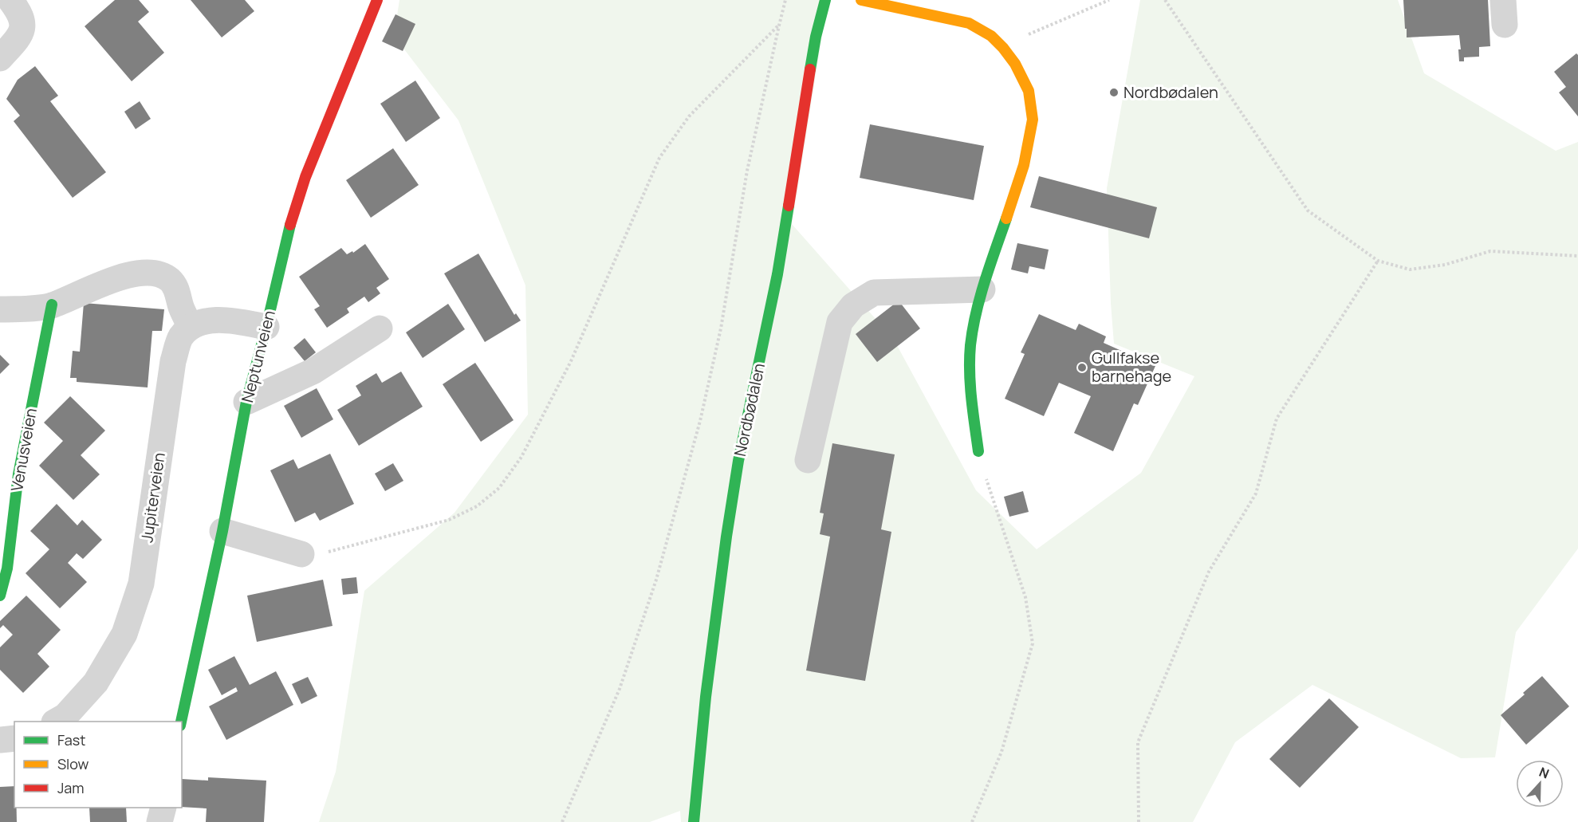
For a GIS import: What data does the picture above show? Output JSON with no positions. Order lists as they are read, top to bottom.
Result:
{
  "streets": {
    "street": [
      "Neptunveien",
      "Nordbødalen",
      "Venusveien",
      "Jupiterveien"
    ]
  },
  "places": ["Nordbødalen", "Gullfakse barnehage"],
  "legend": ["Fast", "Slow", "Jam"],
  "north": "top"
}
